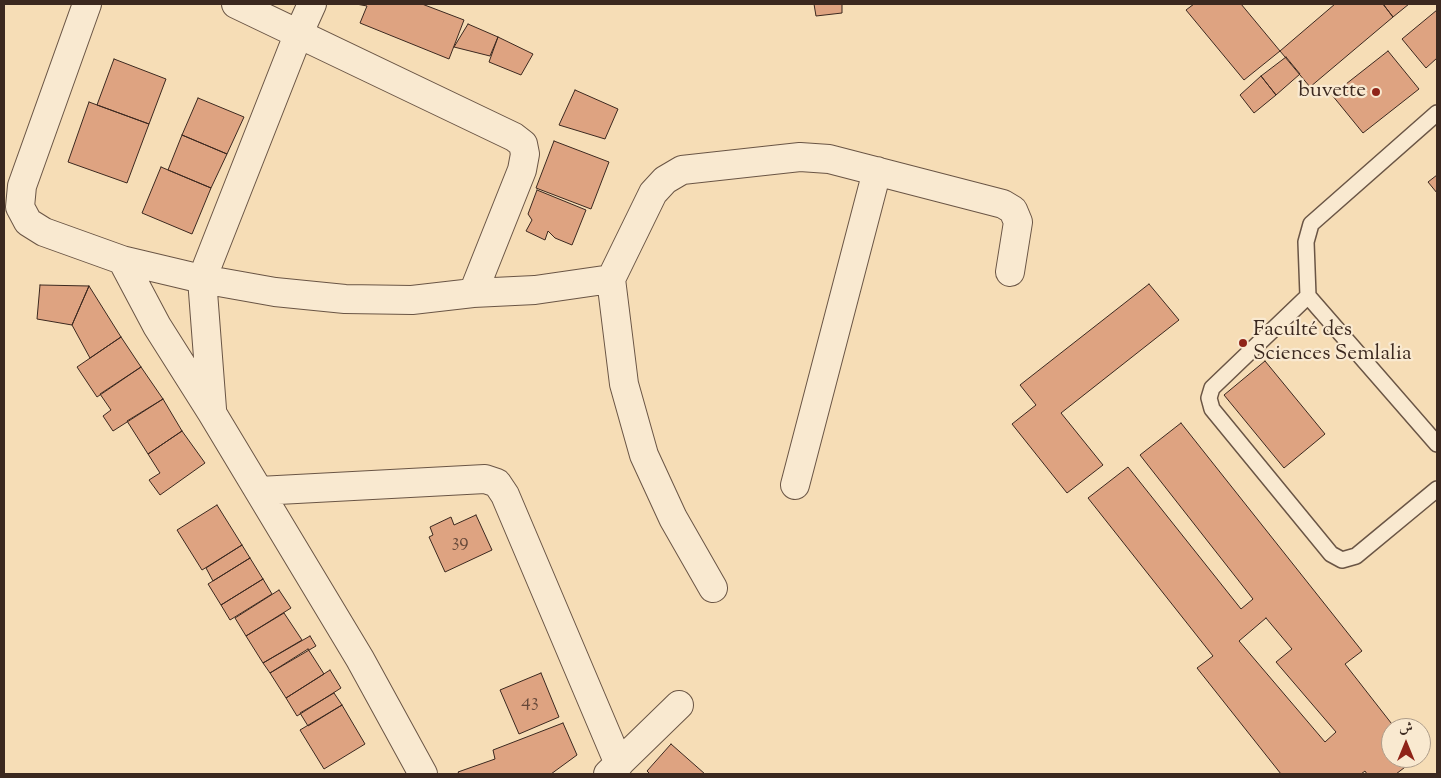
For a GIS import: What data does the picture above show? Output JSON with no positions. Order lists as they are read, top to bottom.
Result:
{
  "places": ["buvette", "Faculté des Sciences Semlalia"],
  "house_numbers": ["39", "43"],
  "north": "top"
}
